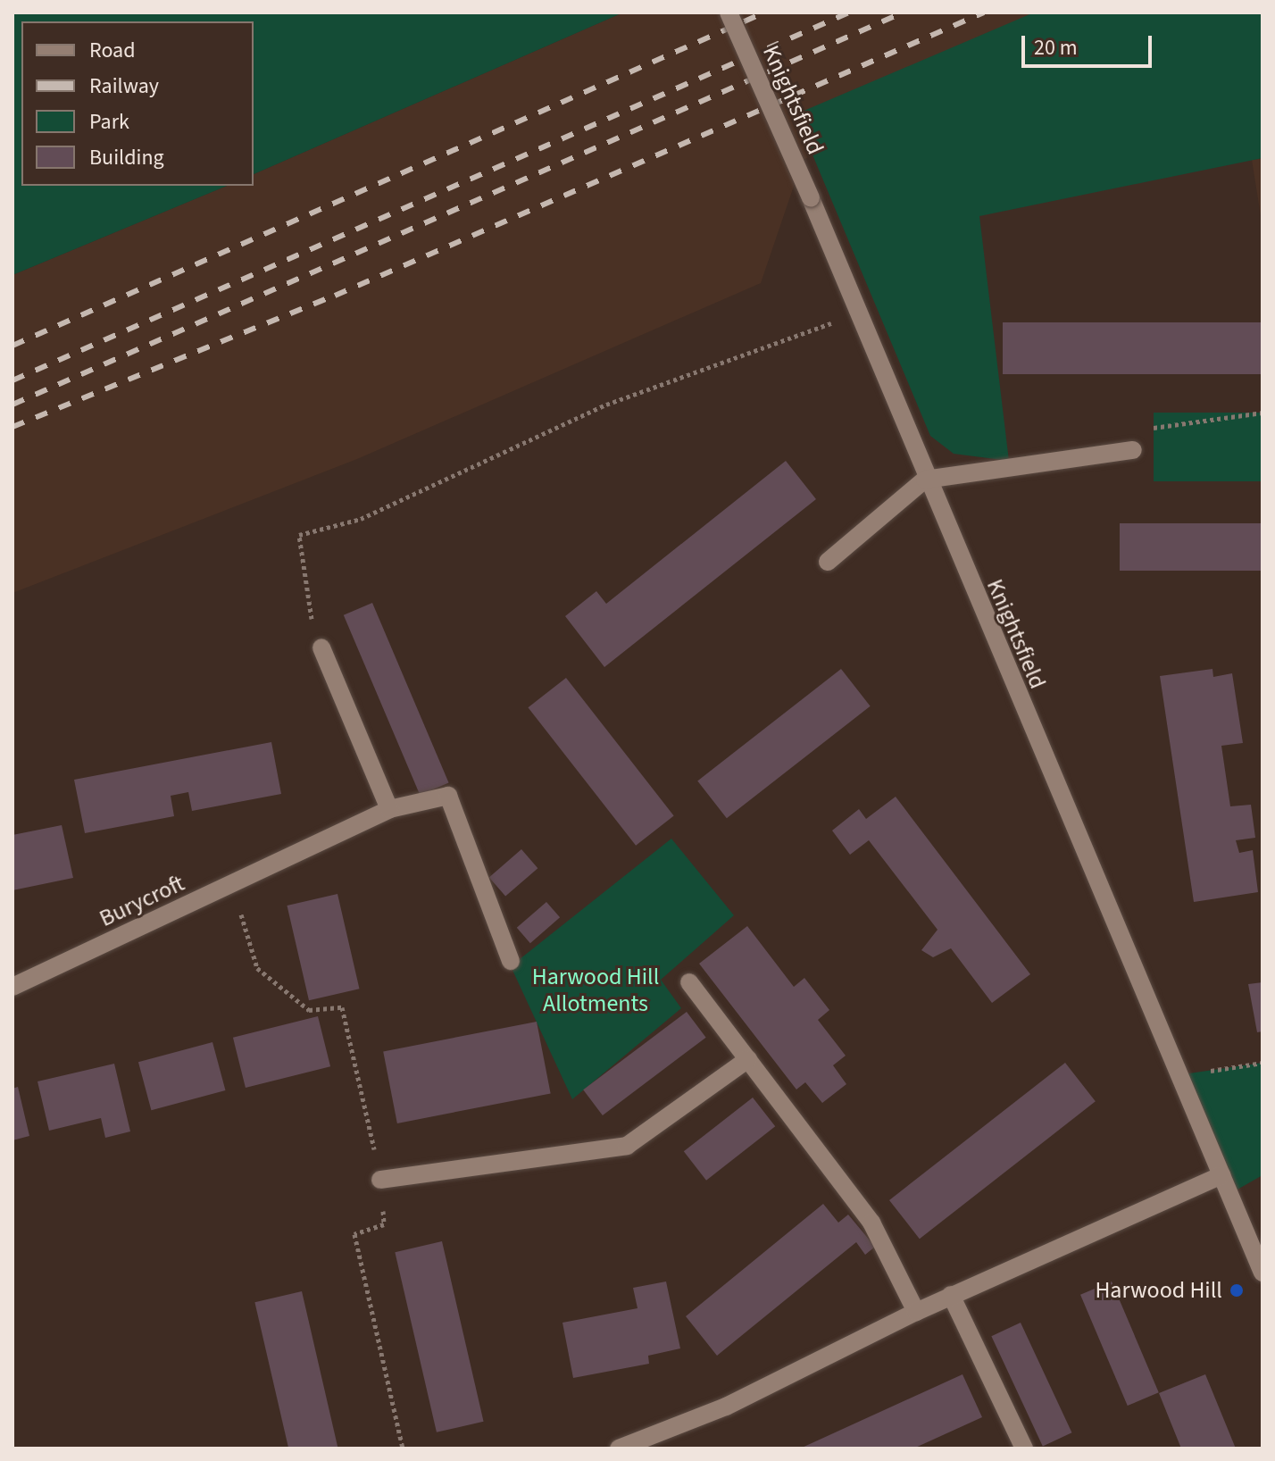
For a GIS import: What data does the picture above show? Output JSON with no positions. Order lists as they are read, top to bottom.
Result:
{
  "streets": {
    "street": ["Knightsfield", "Burycroft"]
  },
  "parks": ["Harwood Hill Allotments"],
  "places": ["Harwood Hill"],
  "legend": [
    "Road",
    "Railway",
    "Park",
    "Building"
  ],
  "scale_bar": "20 m"
}
